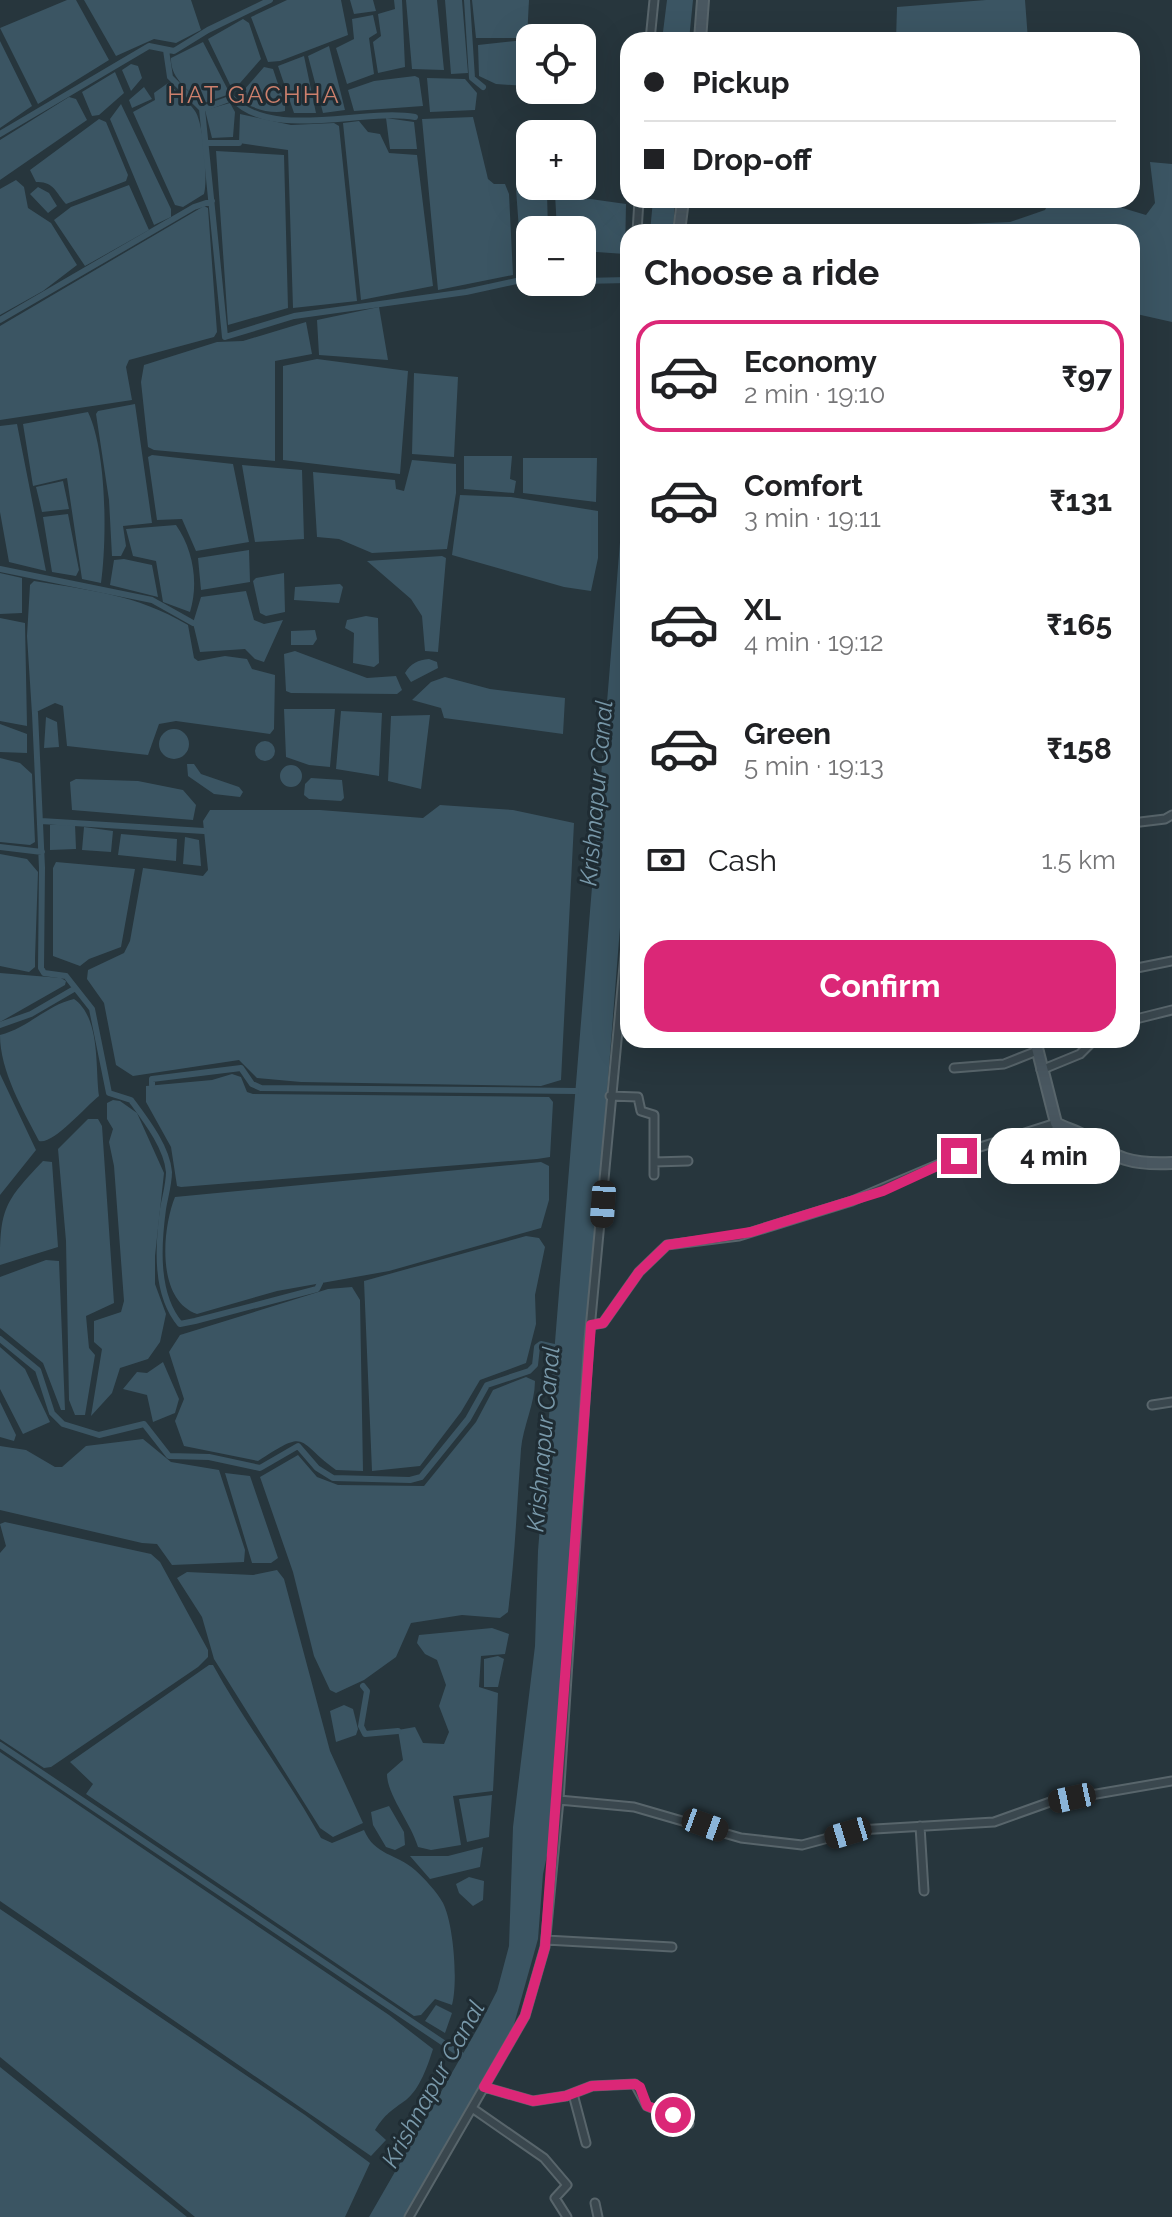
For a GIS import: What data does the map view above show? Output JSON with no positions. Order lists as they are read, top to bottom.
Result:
{
  "districts": ["HAT GACHHA"],
  "water": ["Krishnapur Canal"],
  "page": {
    "map_buttons": ["+", "−"],
    "banner": ["Pickup", "Drop-off"],
    "heading": "Choose a ride",
    "list": [
      {
        "name": "Economy",
        "note": "2 min · 19:10",
        "value": "₹97"
      },
      {
        "name": "Comfort",
        "note": "3 min · 19:11",
        "value": "₹131"
      },
      {
        "name": "XL",
        "note": "4 min · 19:12",
        "value": "₹165"
      },
      {
        "name": "Green",
        "note": "5 min · 19:13",
        "value": "₹158"
      }
    ],
    "pay": ["Cash", "1.5 km"],
    "buttons": "Confirm",
    "bubble": "4 min"
  }
}
